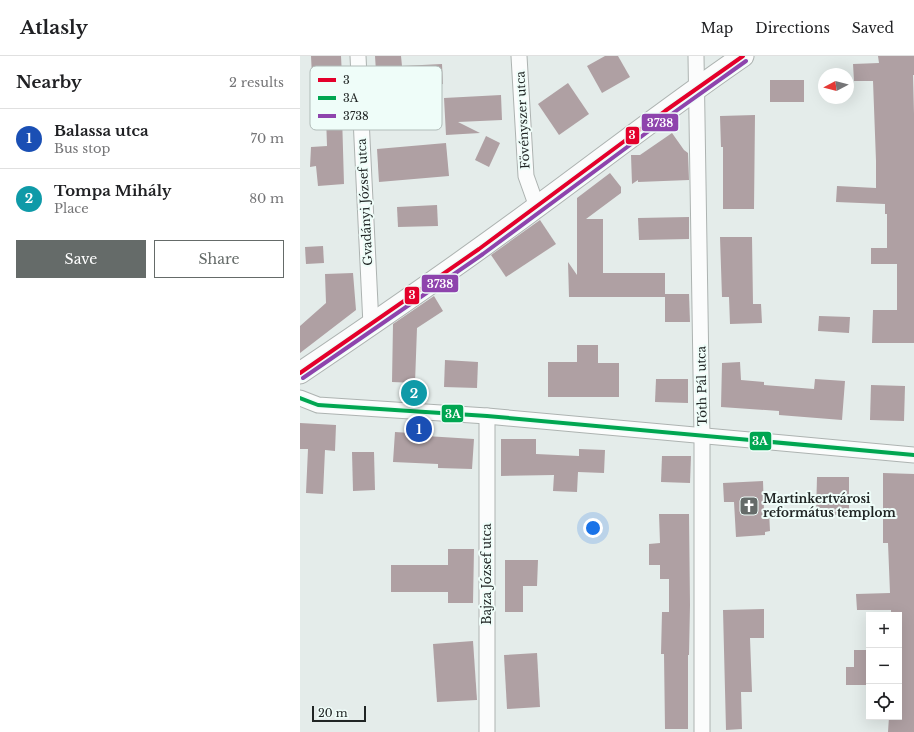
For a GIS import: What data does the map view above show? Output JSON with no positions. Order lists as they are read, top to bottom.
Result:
{
  "streets": {
    "street": [
      "Fövényszer utca",
      "Gvadányi József utca",
      "Tóth Pál utca",
      "Bajza József utca"
    ]
  },
  "places": {
    "church": ["Martinkertvárosi református templom"]
  },
  "lines": ["transit line 3", "transit line 3738", "transit line 3A"],
  "legend": ["3", "3A", "3738"],
  "scale_bar": "20 m",
  "north": "left",
  "page": {
    "header": "Atlasly",
    "nav": ["Map", "Directions", "Saved"],
    "heading": ["Nearby", "2 results"],
    "list": [
      {
        "mark": "1",
        "name": "Balassa utca",
        "note": "Bus stop",
        "value": "70 m"
      },
      {
        "mark": "2",
        "name": "Tompa Mihály",
        "note": "Place",
        "value": "80 m"
      }
    ],
    "buttons": ["Save", "Share"],
    "pins": ["2", "1"],
    "map_buttons": ["+", "−"],
    "scale": "20 m"
  }
}
